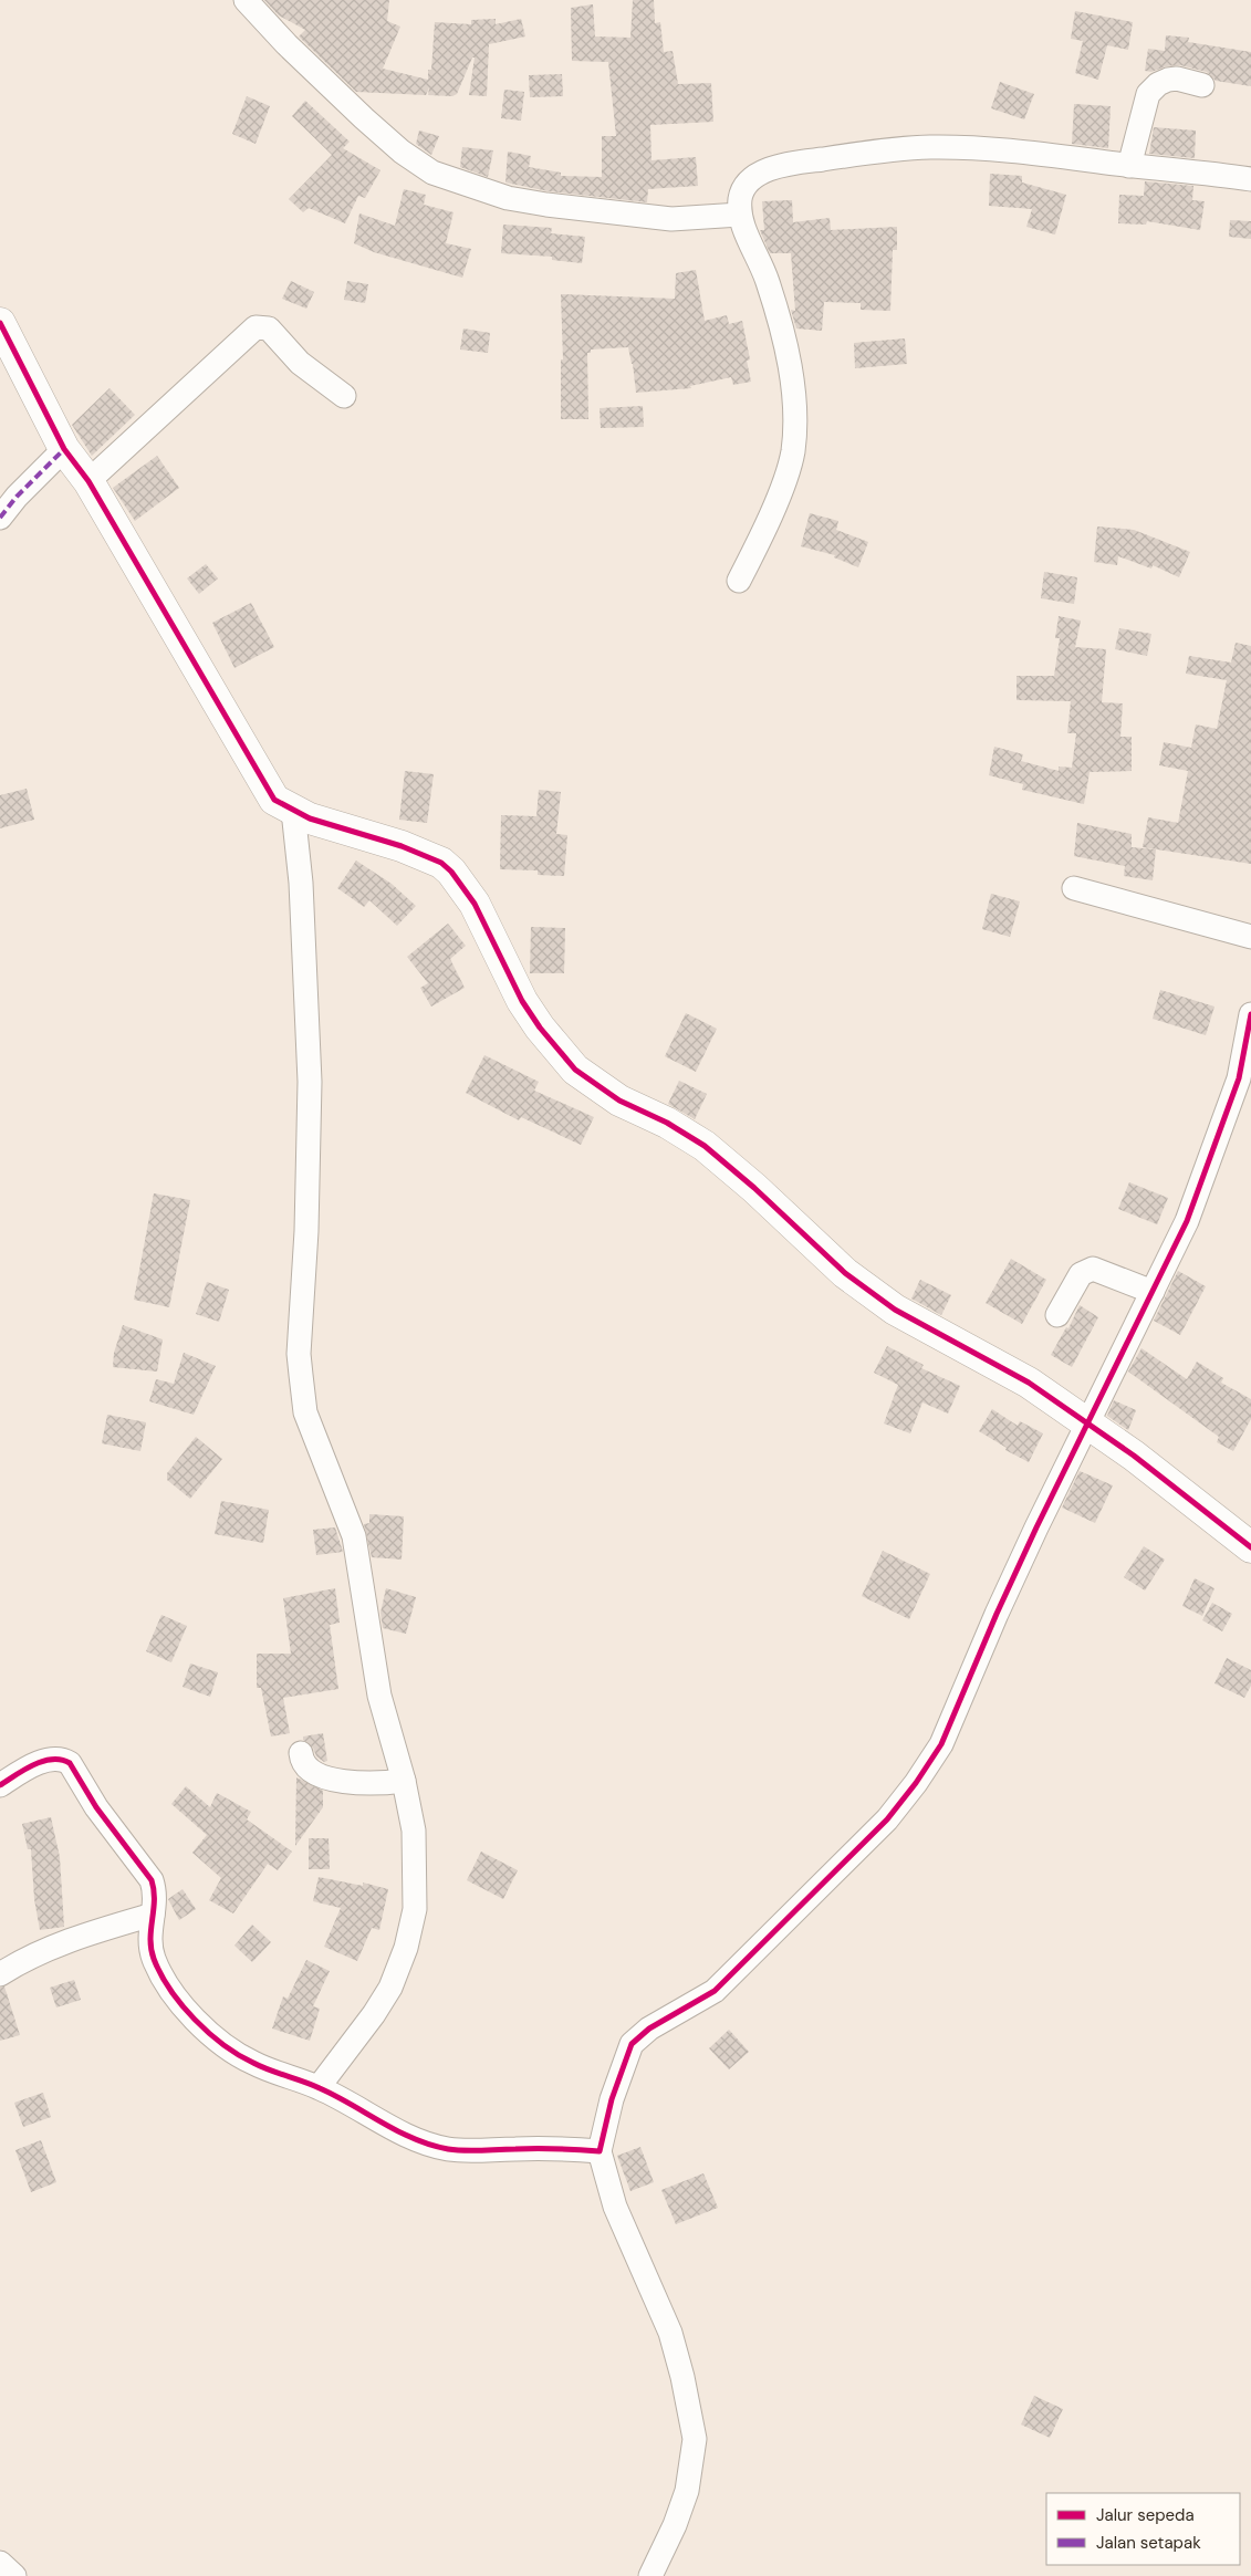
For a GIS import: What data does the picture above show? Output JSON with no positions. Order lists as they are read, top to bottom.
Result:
{
  "legend": ["Jalur sepeda", "Jalan setapak"]
}
